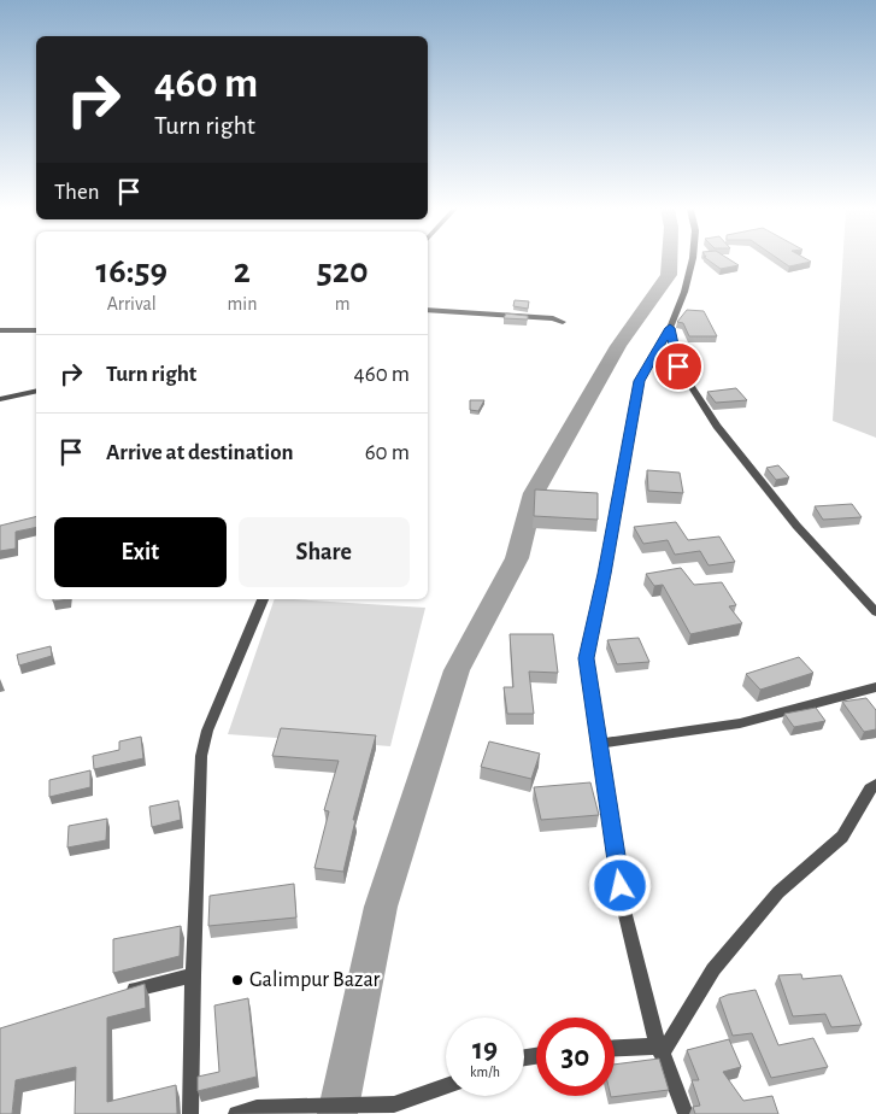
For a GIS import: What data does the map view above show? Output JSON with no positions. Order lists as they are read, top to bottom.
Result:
{
  "places": ["Galimpur Bazar"],
  "page": {
    "turn": ["460 m", "Turn right"],
    "then": "Then",
    "eta": [
      "16:59",
      "Arrival",
      "2",
      "min",
      "520",
      "m"
    ],
    "list": [
      {
        "name": "Turn right",
        "value": "460 m"
      },
      {
        "name": "Arrive at destination",
        "value": "60 m"
      }
    ],
    "buttons": ["Exit", "Share"],
    "speed": "19 km/h",
    "limit": "30"
  }
}
